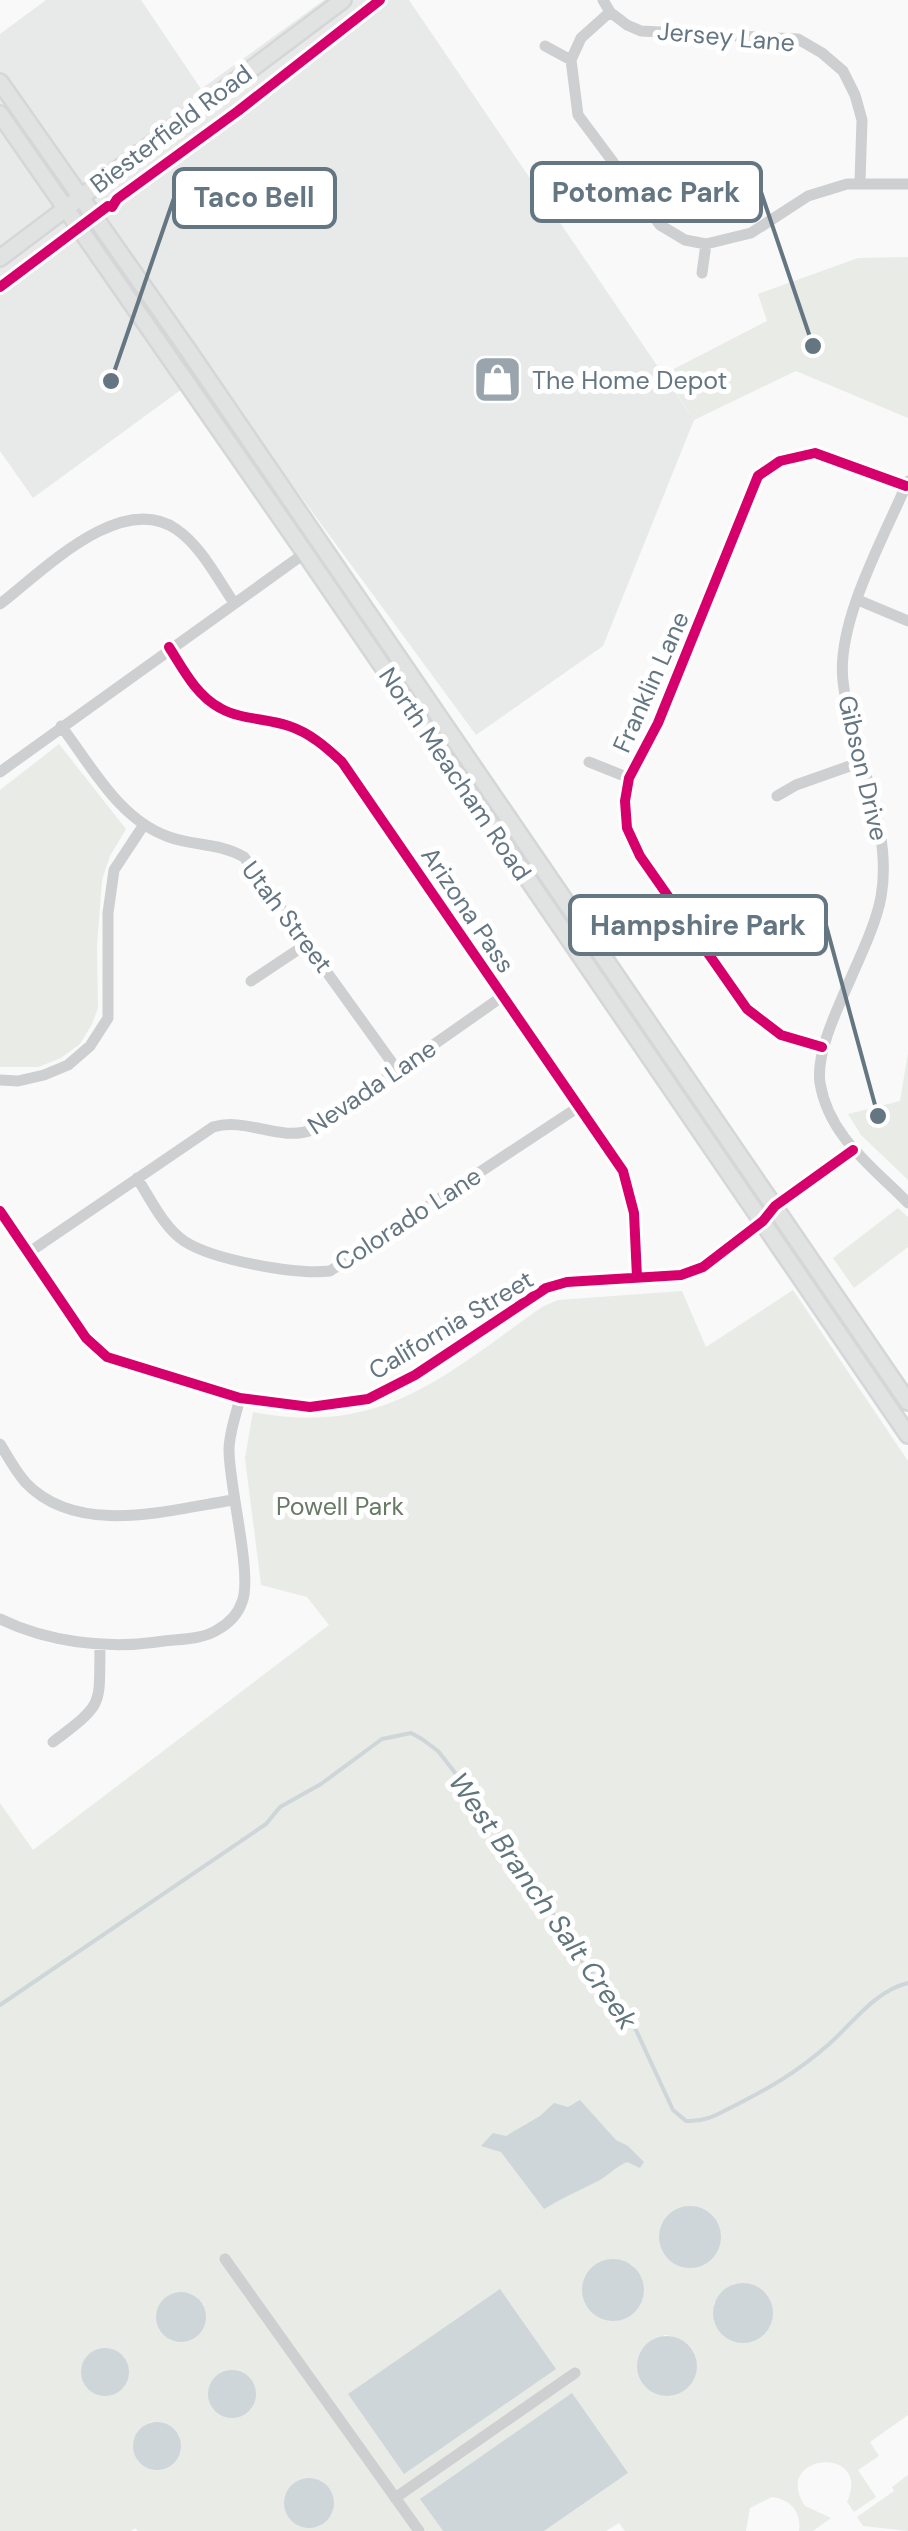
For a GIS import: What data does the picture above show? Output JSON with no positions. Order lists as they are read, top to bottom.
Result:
{
  "streets": {
    "main road": ["Biesterfield Road", "North Meacham Road"],
    "street": [
      "Jersey Lane",
      "Franklin Lane",
      "Gibson Drive",
      "Arizona Pass",
      "Utah Street",
      "Nevada Lane",
      "Colorado Lane",
      "California Street"
    ]
  },
  "crossings": [
    ["Biesterfield Road", "North Meacham Road"],
    ["Franklin Lane", "Gibson Drive"],
    ["Gibson Drive", "California Street"],
    ["North Meacham Road", "California Street"],
    ["Arizona Pass", "Nevada Lane"],
    ["Arizona Pass", "Colorado Lane"],
    ["Arizona Pass", "California Street"],
    ["Utah Street", "Nevada Lane"],
    ["Nevada Lane", "Colorado Lane"],
    ["Nevada Lane", "California Street"]
  ],
  "water": ["West Branch Salt Creek"],
  "parks": ["Powell Park"],
  "places": {
    "other": ["Potomac Park", "Taco Bell", "Hampshire Park"],
    "shop": ["The Home Depot"]
  }
}
